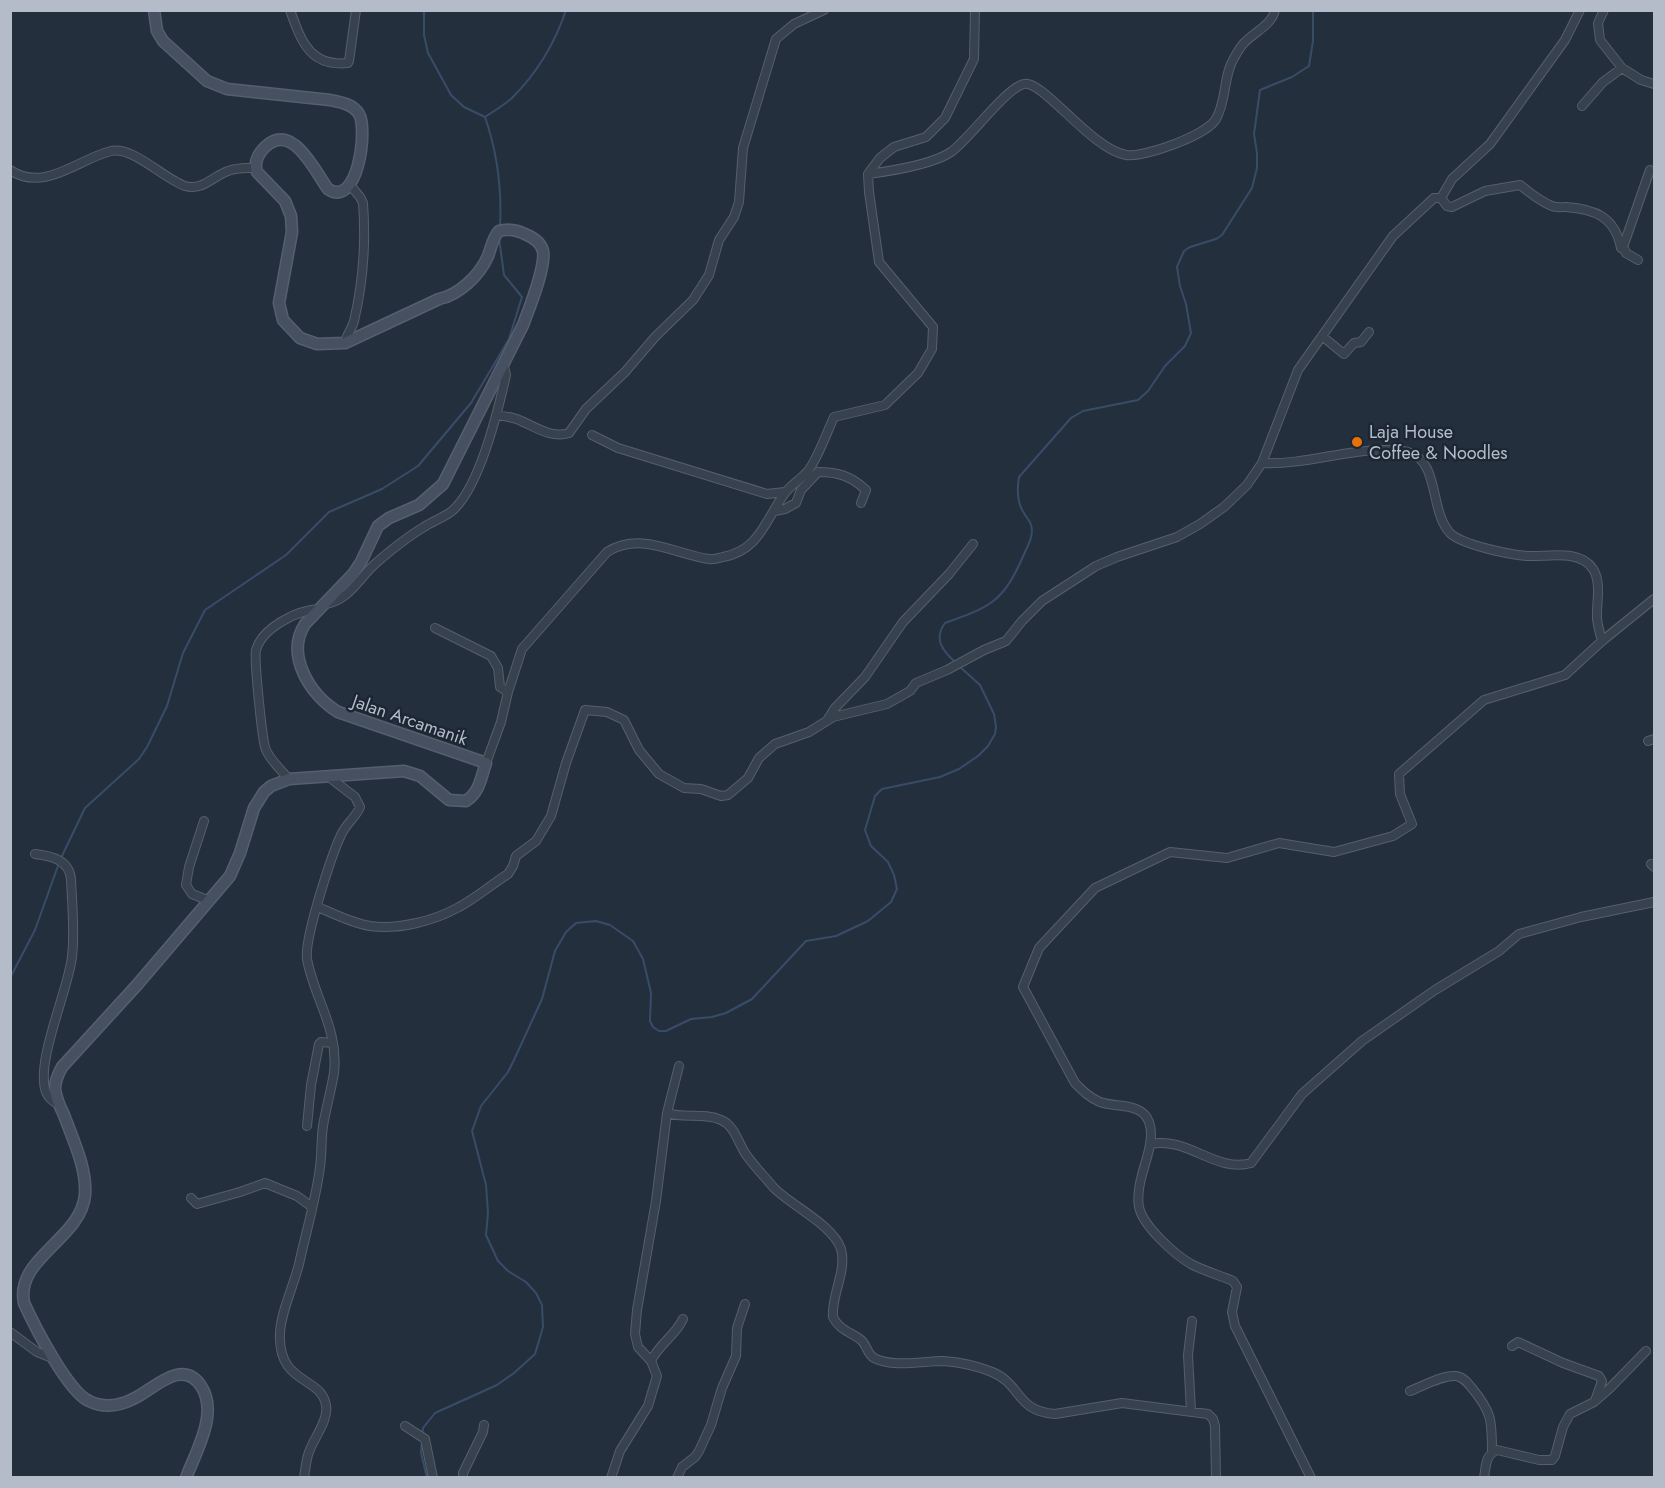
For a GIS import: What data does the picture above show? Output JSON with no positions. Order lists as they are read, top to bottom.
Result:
{
  "streets": {
    "street": ["Jalan Arcamanik"]
  },
  "places": ["Laja House Coffee & Noodles"]
}
